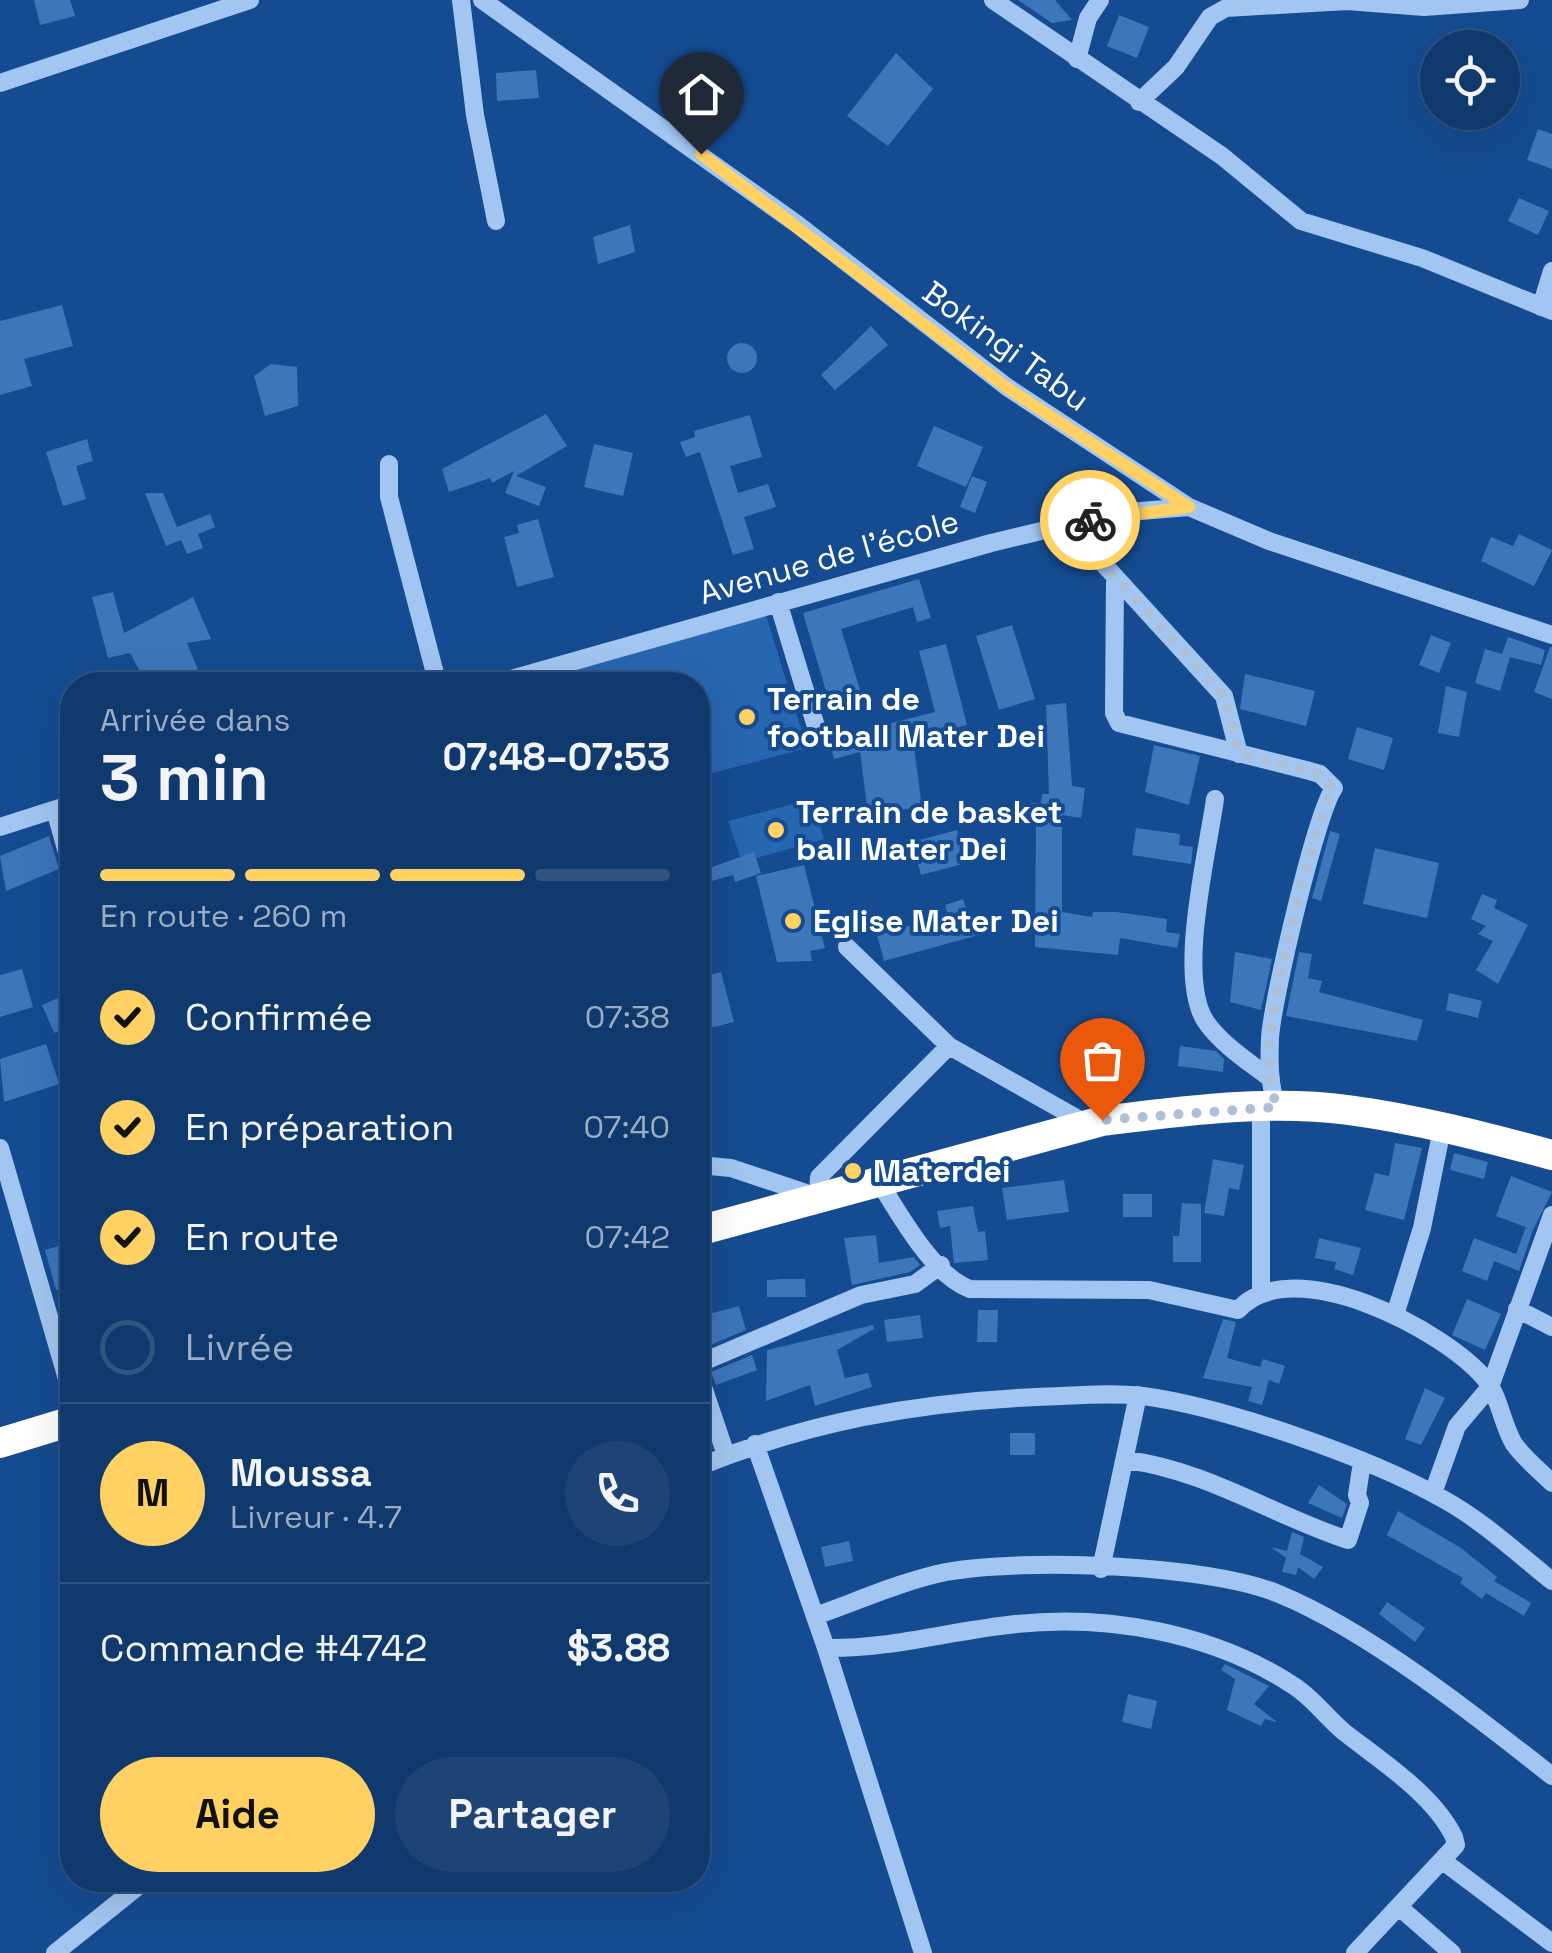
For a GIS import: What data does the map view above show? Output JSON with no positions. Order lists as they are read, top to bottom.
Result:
{
  "streets": {
    "street": ["Bokingi Tabu", "Avenue de l'école"]
  },
  "crossings": [
    ["Bokingi Tabu", "Avenue de l'école"]
  ],
  "places": [
    "Terrain de football Mater Dei",
    "Terrain de basket ball Mater Dei",
    "Eglise Mater Dei",
    "Materdei"
  ],
  "page": {
    "heading": ["3 min", "Arrivée dans", "07:48–07:53"],
    "panel": [
      "Moussa",
      "Livreur · 4.7",
      "Commande #4742",
      "$3.88"
    ],
    "bar": "En route · 260 m",
    "list": [
      ["Confirmée", "07:38"],
      ["En préparation", "07:40"],
      ["En route", "07:42"],
      "Livrée"
    ],
    "round": "M",
    "buttons": ["Aide", "Partager"]
  }
}
